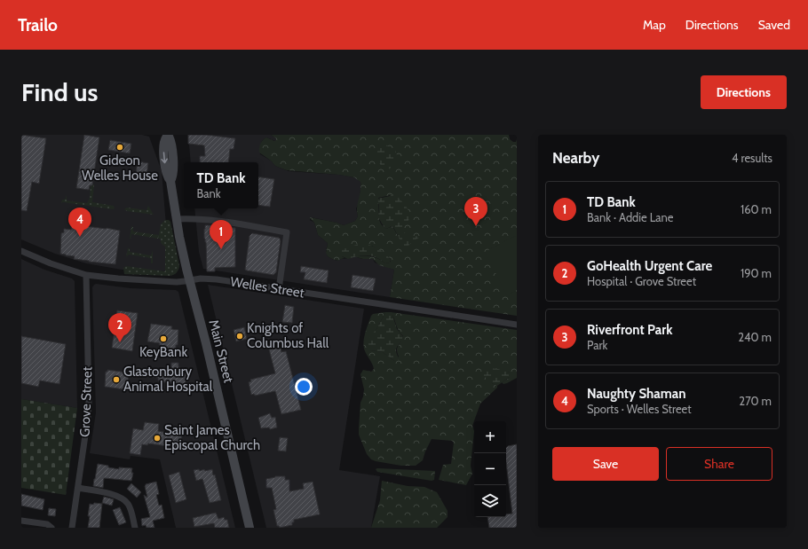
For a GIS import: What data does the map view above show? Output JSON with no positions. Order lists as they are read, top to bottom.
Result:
{
  "streets": {
    "main road": ["Main Street"],
    "street": ["Welles Street", "Grove Street"]
  },
  "crossings": [
    ["Welles Street", "Main Street"],
    ["Welles Street", "Grove Street"]
  ],
  "places": [
    "Gideon Welles House",
    "Knights of Columbus Hall",
    "KeyBank",
    "Glastonbury Animal Hospital",
    "Saint James Episcopal Church"
  ],
  "page": {
    "header": "Trailo",
    "nav": ["Map", "Directions", "Saved"],
    "buttons": [
      "Directions",
      ["Save", "Share"]
    ],
    "title": "Find us",
    "heading": ["Nearby", "4 results"],
    "popup": ["TD Bank", "Bank"],
    "list": [
      {
        "mark": "1",
        "name": "TD Bank",
        "note": "Bank · Addie Lane",
        "value": "160 m"
      },
      {
        "mark": "2",
        "name": "GoHealth Urgent Care",
        "note": "Hospital · Grove Street",
        "value": "190 m"
      },
      {
        "mark": "3",
        "name": "Riverfront Park",
        "note": "Park",
        "value": "240 m"
      },
      {
        "mark": "4",
        "name": "Naughty Shaman",
        "note": "Sports · Welles Street",
        "value": "270 m"
      }
    ],
    "pins": [
      "3",
      "4",
      "1",
      "2"
    ],
    "map_buttons": ["+", "−"]
  }
}
